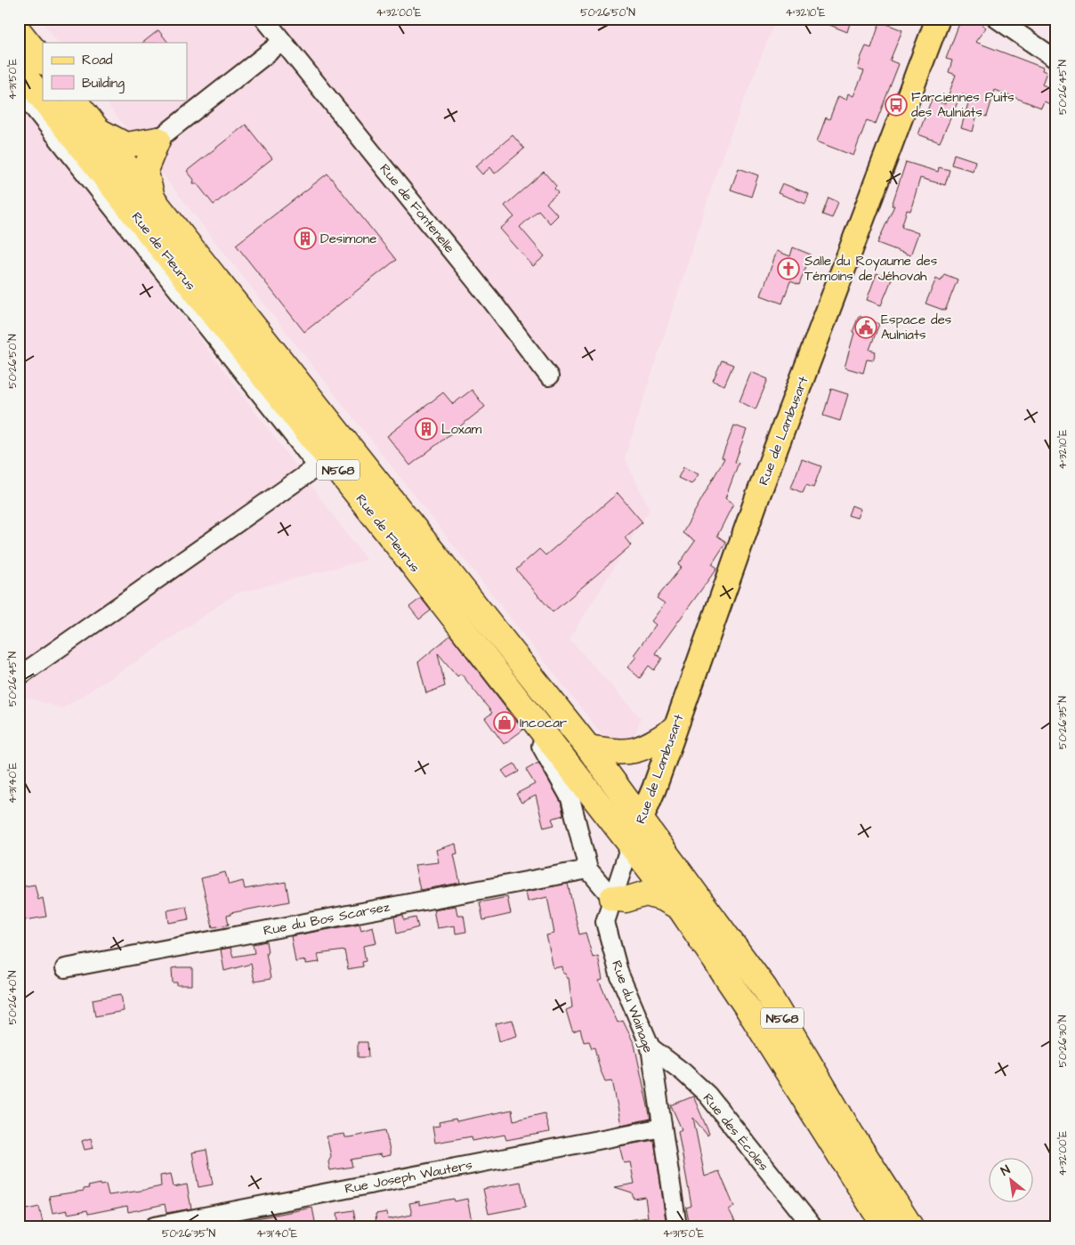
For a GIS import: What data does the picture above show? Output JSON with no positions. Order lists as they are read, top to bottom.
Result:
{
  "streets": {
    "highway": ["Rue de Fleurus", "N568"],
    "main road": ["Rue de Lambusart"],
    "street": [
      "Rue de Fontenelle",
      "Rue du Bos Scarsez",
      "Rue du Wainage",
      "Rue des Écoles",
      "Rue Joseph Wauters"
    ]
  },
  "crossings": [
    ["Rue de Fleurus", "Rue de Lambusart"],
    ["Rue de Fleurus", "N568"],
    ["Rue de Fleurus", "Rue du Wainage"],
    ["Rue de Lambusart", "N568"],
    ["Rue de Lambusart", "Rue du Wainage"],
    ["N568", "Rue du Wainage"],
    ["Rue du Wainage", "Rue des Écoles"],
    ["Rue du Wainage", "Rue Joseph Wauters"]
  ],
  "places": {
    "bus stop": ["Farciennes Puits des Aulniats"],
    "building": ["Desimone", "Loxam"],
    "church": ["Salle du Royaume des Témoins de Jéhovah"],
    "public building": ["Espace des Aulniats"],
    "shop": ["Incocar"]
  },
  "legend": ["Road", "Building"],
  "north": "top left",
  "coordinates": [
    "4°32'00\"E",
    "50°26'50\"N",
    "4°32'10\"E",
    "4°31'50\"E",
    "50°26'45\"N",
    "50°26'35\"N",
    "4°31'40\"E",
    "50°26'40\"N",
    "50°26'30\"N"
  ]
}
